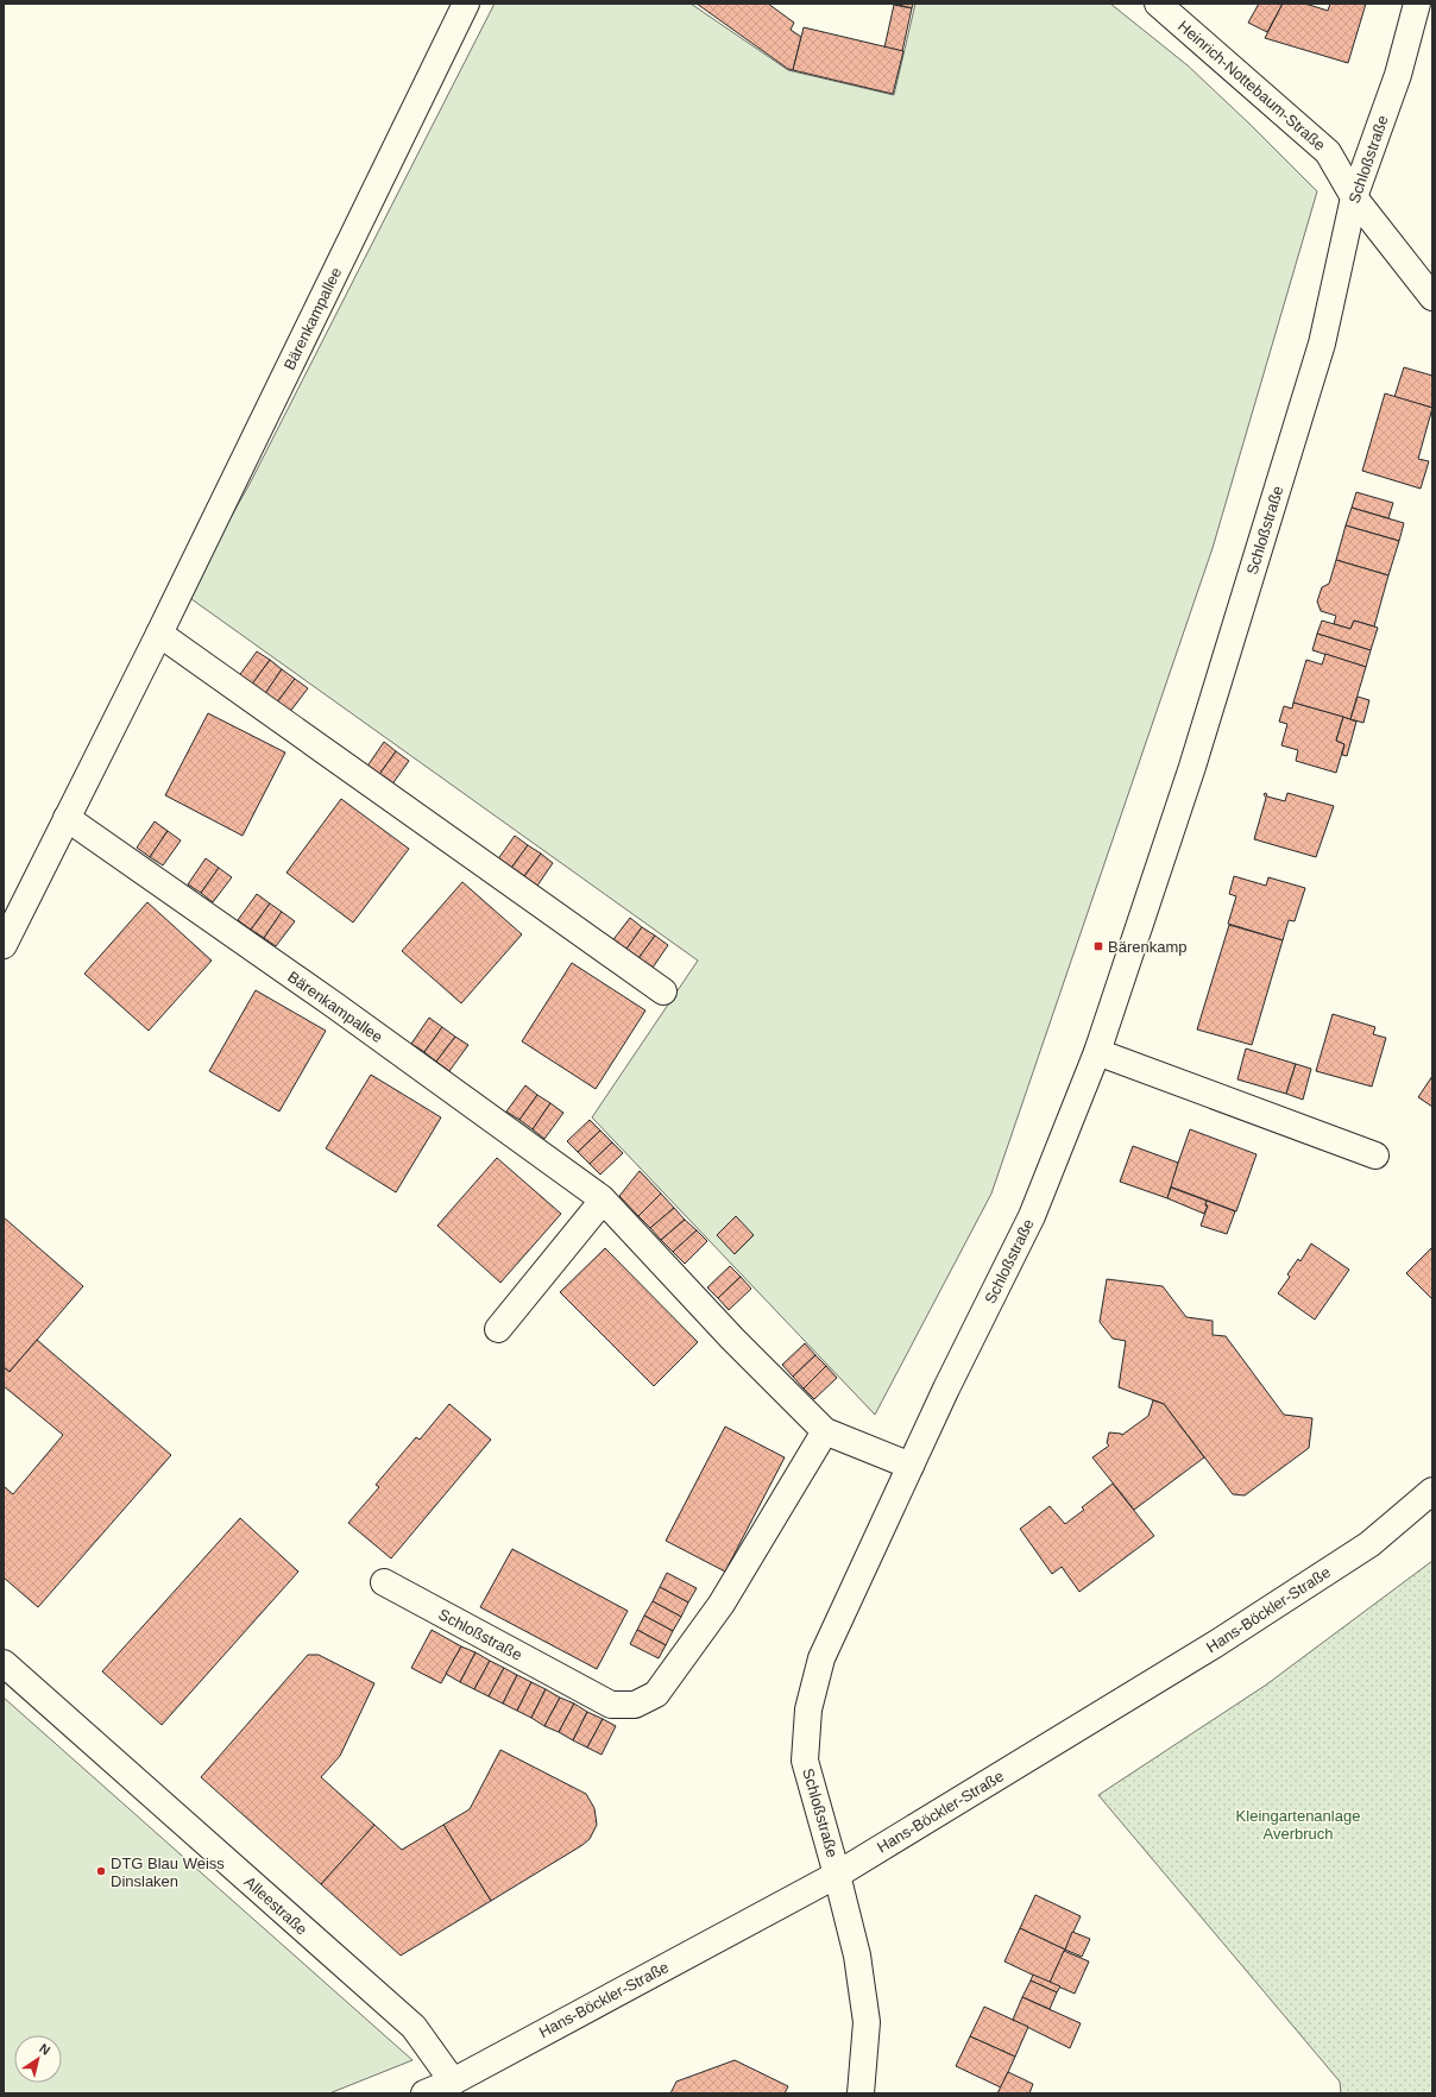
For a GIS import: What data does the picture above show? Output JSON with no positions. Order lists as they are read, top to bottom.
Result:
{
  "streets": {
    "street": [
      "Heinrich-Nottebaum-Straße",
      "Schloßstraße",
      "Bärenkampallee",
      "Hans-Böckler-Straße",
      "Alleestraße"
    ]
  },
  "crossings": [
    ["Heinrich-Nottebaum-Straße", "Schloßstraße"],
    ["Schloßstraße", "Hans-Böckler-Straße"],
    ["Hans-Böckler-Straße", "Alleestraße"]
  ],
  "parks": ["Kleingartenanlage Averbruch"],
  "places": {
    "transit": ["Bärenkamp"],
    "other": ["DTG Blau Weiss Dinslaken"]
  },
  "north": "top right"
}
